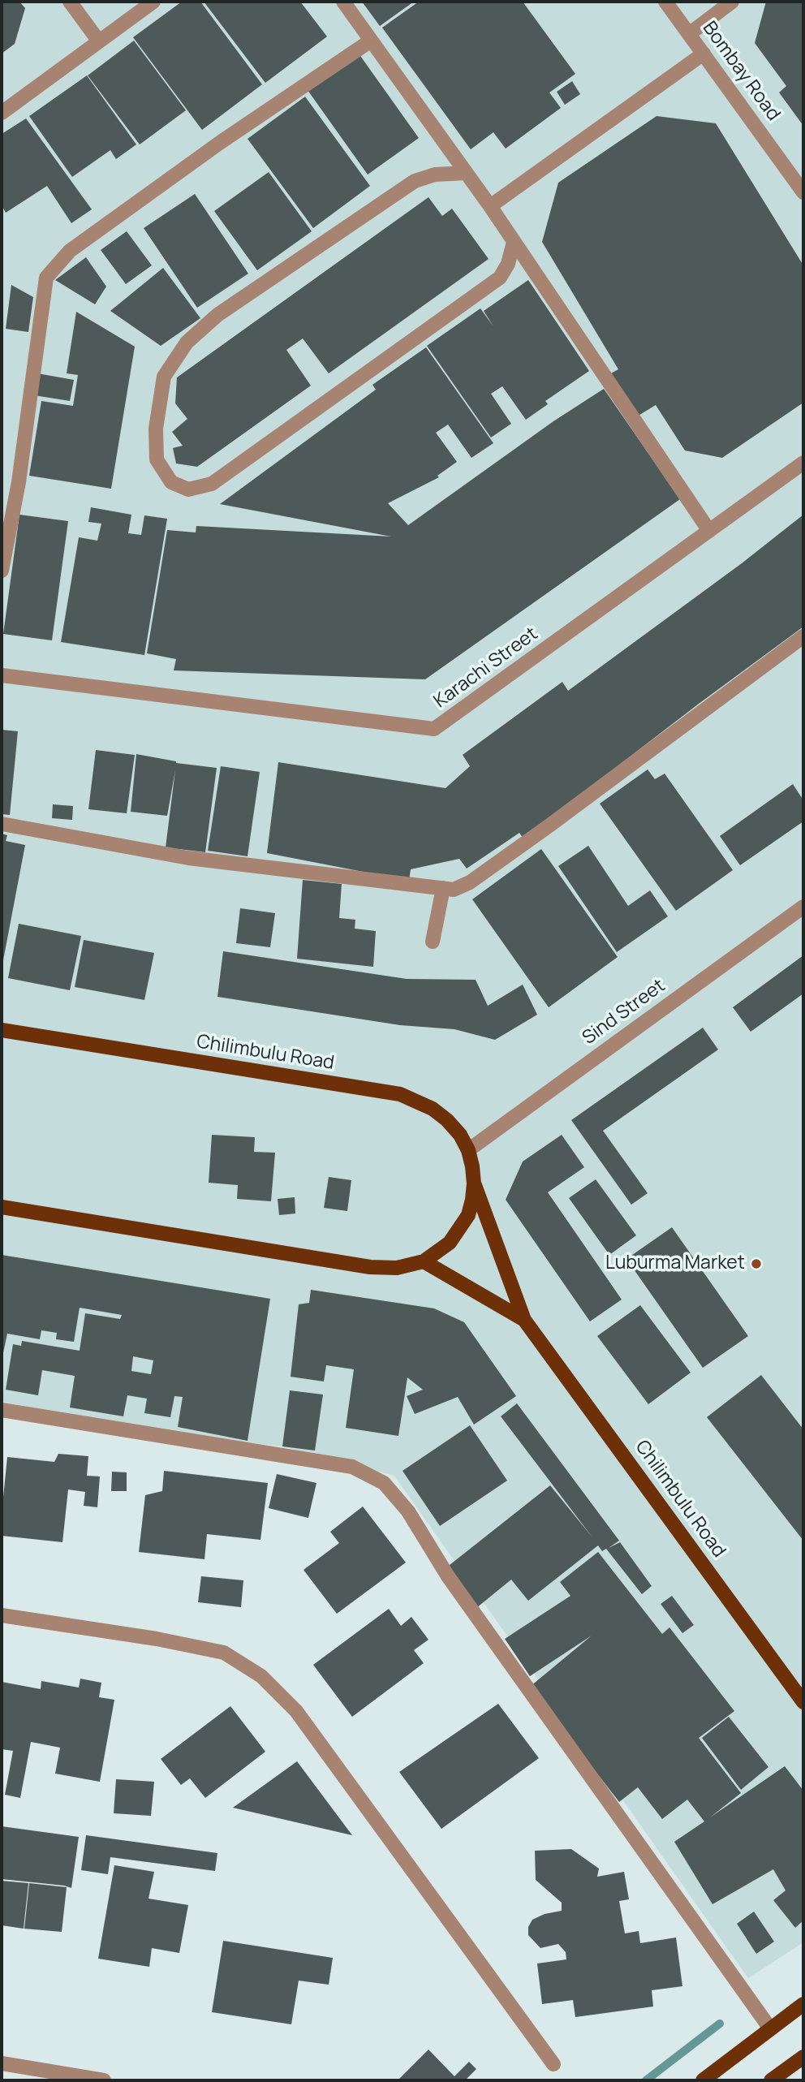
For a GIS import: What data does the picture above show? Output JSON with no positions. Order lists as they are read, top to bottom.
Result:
{
  "streets": {
    "main road": ["Chilimbulu Road"],
    "street": ["Bombay Road", "Karachi Street", "Sind Street"]
  },
  "crossings": [
    ["Sind Street", "Chilimbulu Road"]
  ],
  "places": ["Luburma Market"]
}
